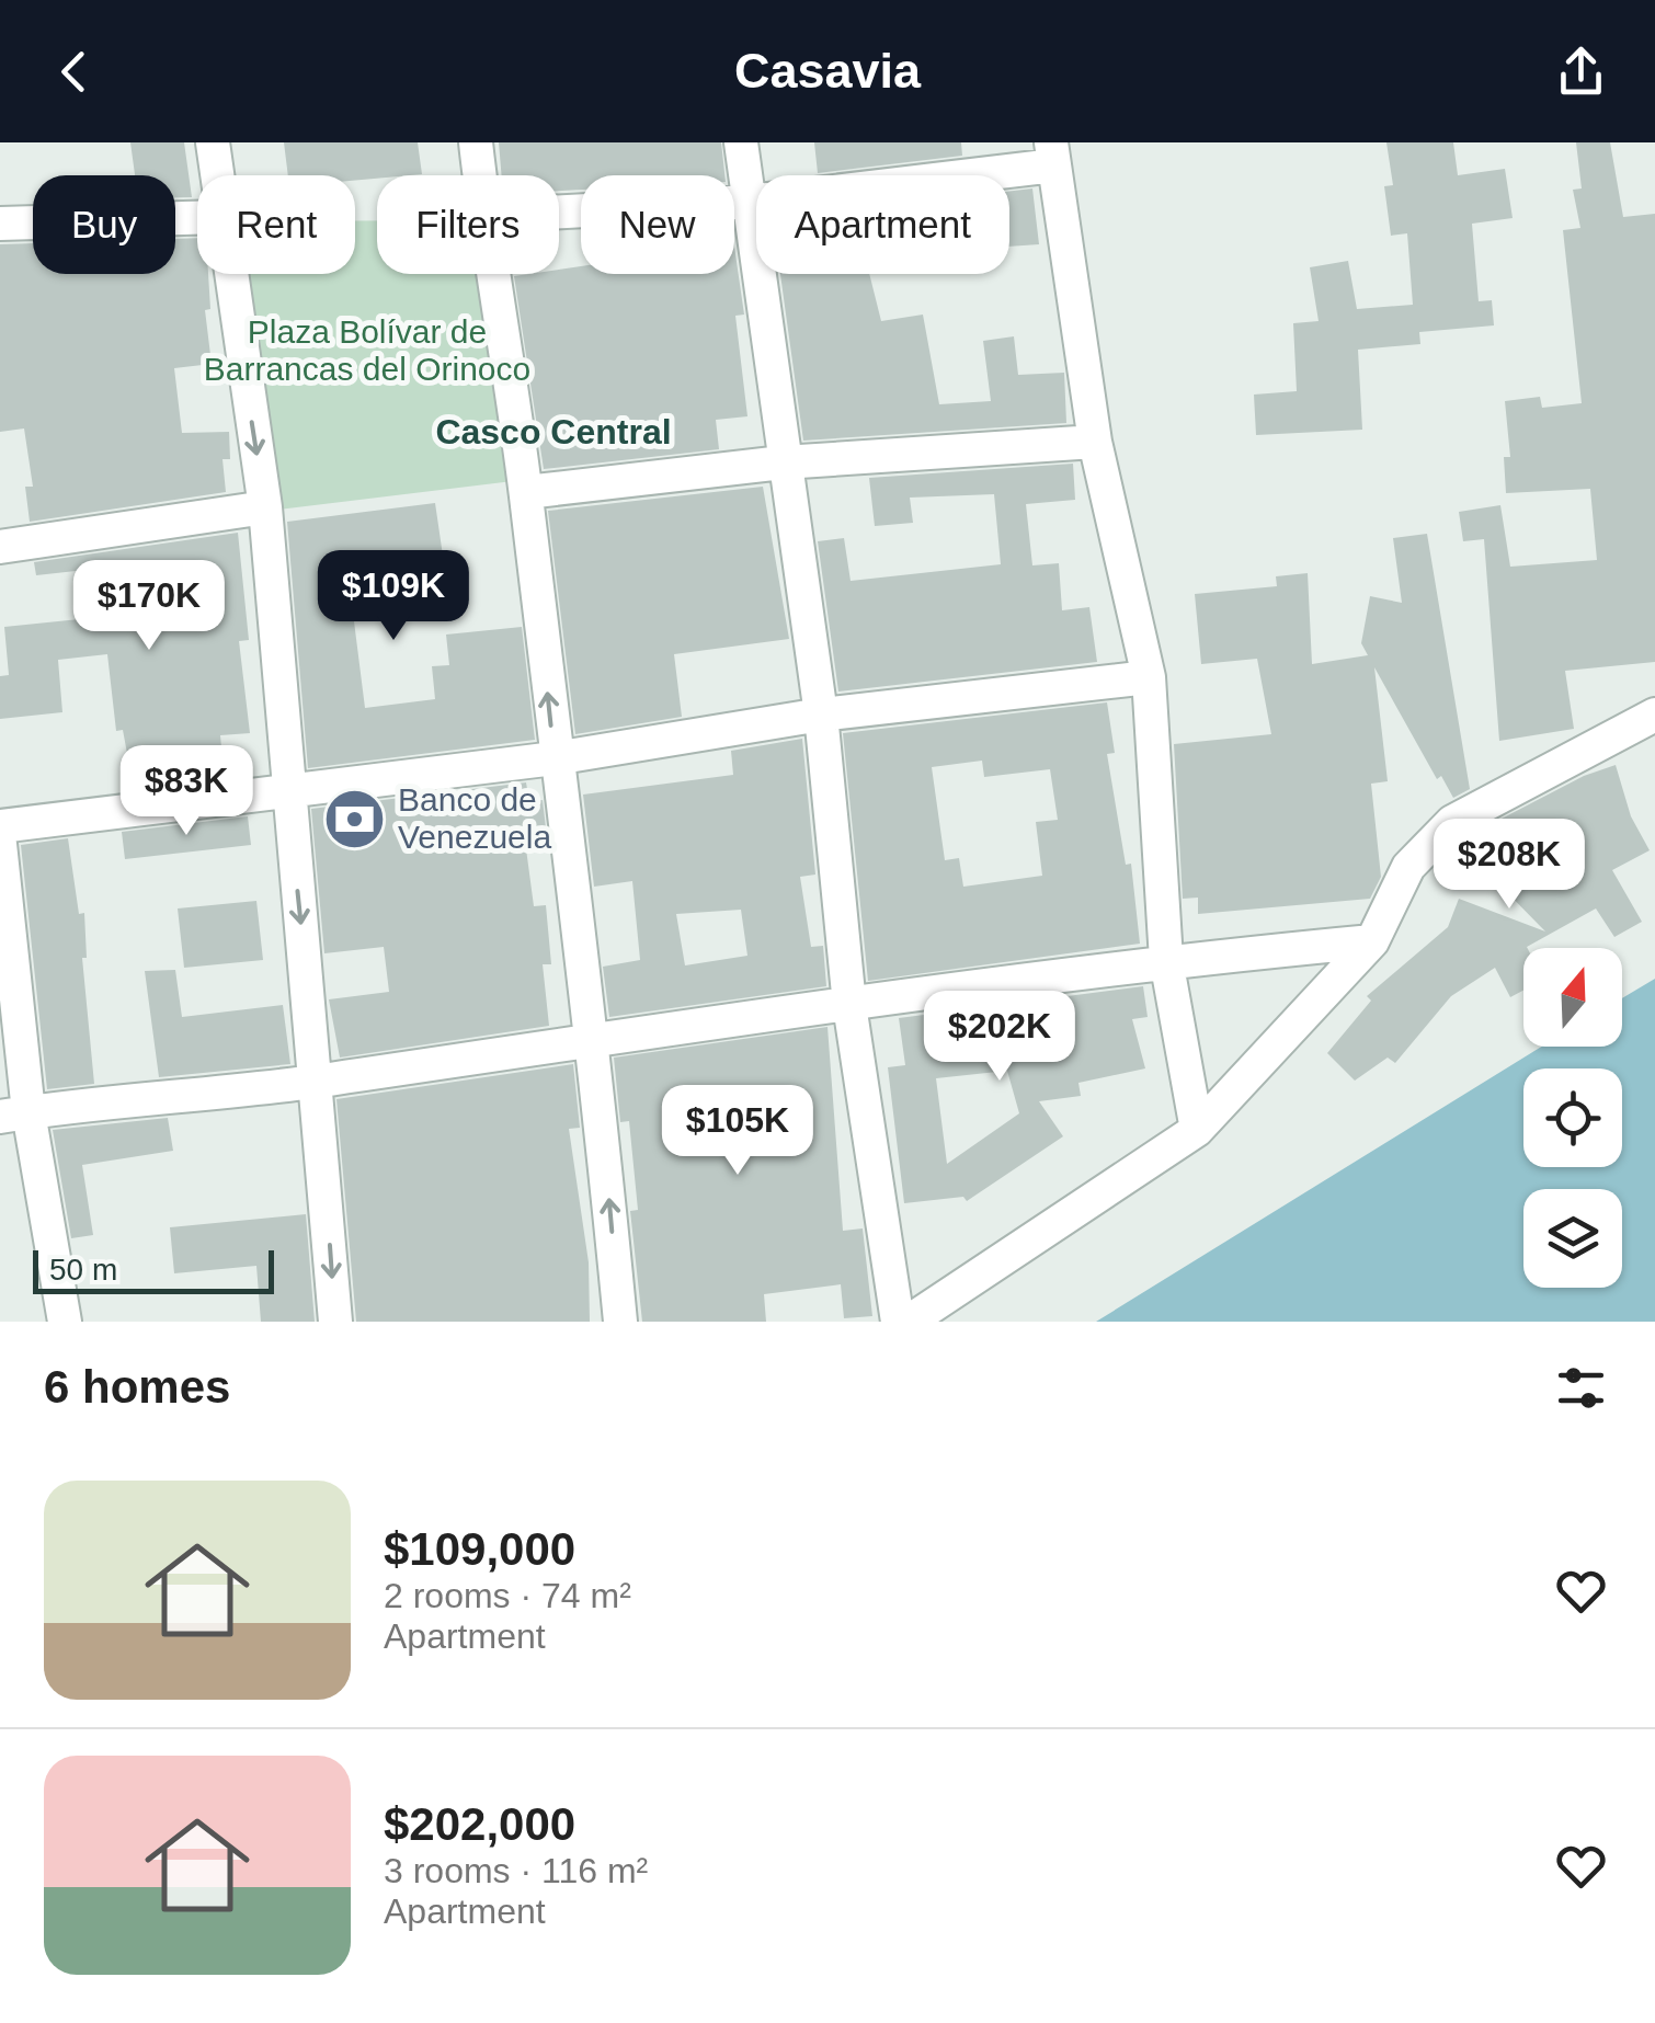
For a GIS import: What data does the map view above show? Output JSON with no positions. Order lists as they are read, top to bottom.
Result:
{
  "districts": ["Casco Central"],
  "parks": ["Plaza Bolívar de Barrancas del Orinoco"],
  "places": {
    "bank": ["Banco de Venezuela"]
  },
  "scale_bar": "50 m",
  "north": "top",
  "page": {
    "header": "Casavia",
    "chip": [
      "Buy",
      "Rent",
      "Filters",
      "New",
      "Apartment"
    ],
    "price": [
      "$109K",
      "$170K",
      "$83K",
      "$208K",
      "$202K",
      "$105K"
    ],
    "scale": "50 m",
    "heading": "6 homes",
    "list": [
      {
        "name": "$109,000",
        "note": "2 rooms · 74 m² · Apartment"
      },
      {
        "name": "$202,000",
        "note": "3 rooms · 116 m² · Apartment"
      }
    ]
  }
}
